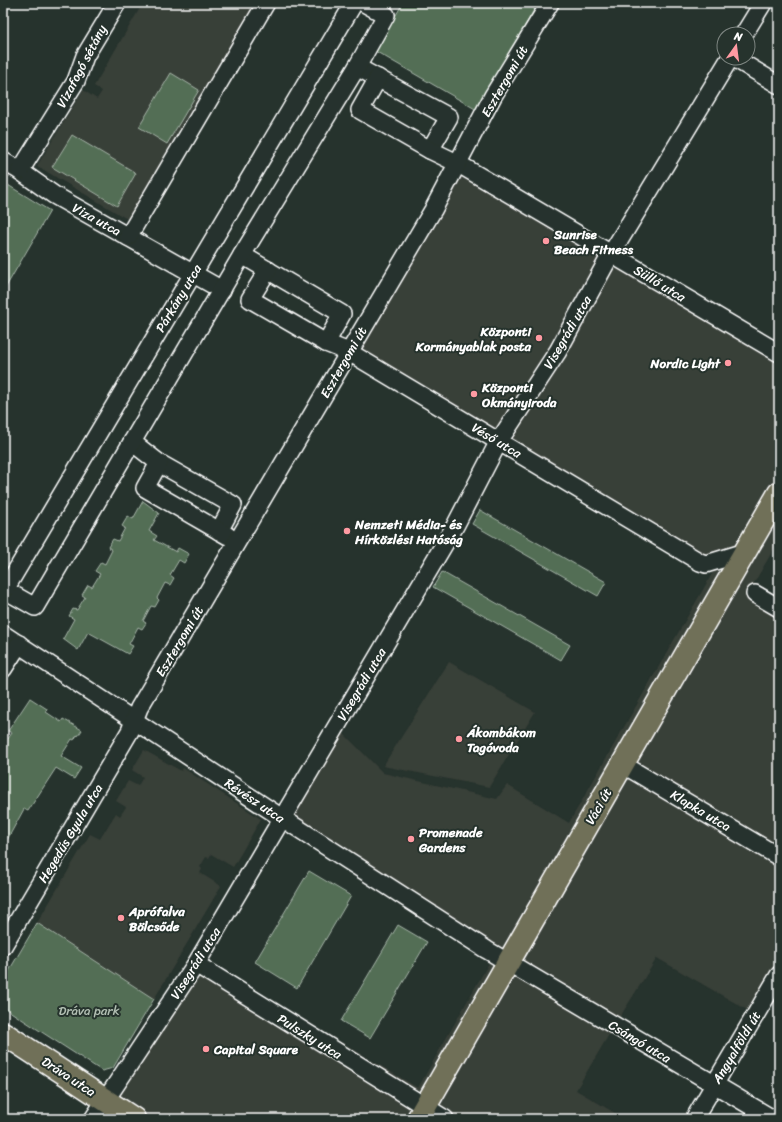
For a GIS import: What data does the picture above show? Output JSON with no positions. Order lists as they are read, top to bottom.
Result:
{
  "streets": {
    "main road": ["Váci út", "Dráva utca"],
    "street": [
      "Vizafogó sétány",
      "Esztergomi út",
      "Viza utca",
      "Süllő utca",
      "Párkány utca",
      "Visegrádi utca",
      "Véső utca",
      "Révész utca",
      "Klapka utca",
      "Hegedűs Gyula utca",
      "Pulszky utca",
      "Csángó utca",
      "Angyalföldi út"
    ]
  },
  "crossings": [
    ["Vizafogó sétány", "Viza utca"],
    ["Esztergomi út", "Süllő utca"],
    ["Esztergomi út", "Véső utca"],
    ["Esztergomi út", "Révész utca"],
    ["Esztergomi út", "Hegedűs Gyula utca"],
    ["Viza utca", "Párkány utca"],
    ["Süllő utca", "Visegrádi utca"],
    ["Visegrádi utca", "Véső utca"],
    ["Visegrádi utca", "Révész utca"],
    ["Visegrádi utca", "Pulszky utca"],
    ["Visegrádi utca", "Dráva utca"],
    ["Véső utca", "Váci út"],
    ["Révész utca", "Váci út"],
    ["Révész utca", "Hegedűs Gyula utca"],
    ["Révész utca", "Csángó utca"],
    ["Váci út", "Klapka utca"],
    ["Váci út", "Pulszky utca"],
    ["Váci út", "Csángó utca"],
    ["Csángó utca", "Angyalföldi út"]
  ],
  "parks": ["Dráva park"],
  "places": [
    "Sunrise Beach Fitness",
    "Központi Kormányablak posta",
    "Nordic Light",
    "Központi Okmányiroda",
    "Nemzeti Média- és Hírközlési Hatóság",
    "Ákombákom Tagóvoda",
    "Promenade Gardens",
    "Aprófalva Bölcsőde",
    "Capital Square"
  ],
  "north": "top"
}
